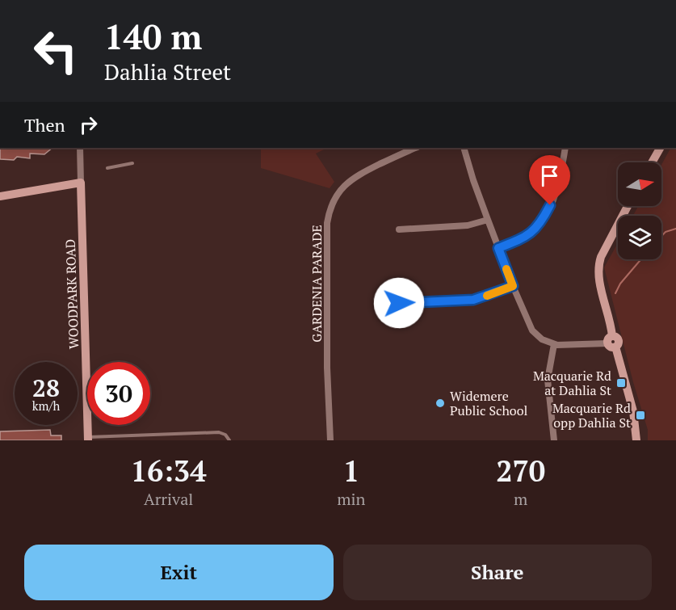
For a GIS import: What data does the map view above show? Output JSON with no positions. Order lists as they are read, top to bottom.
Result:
{
  "streets": {
    "street": ["GARDENIA PARADE", "WOODPARK ROAD"]
  },
  "places": {
    "transit": ["Macquarie Rd at Dahlia St", "Macquarie Rd opp Dahlia St"],
    "other": ["Widemere Public School"]
  },
  "north": "right",
  "page": {
    "turn": ["140 m", "Dahlia Street"],
    "then": "Then",
    "speed": "28 km/h",
    "limit": "30",
    "eta": [
      "16:34",
      "Arrival",
      "1",
      "min",
      "270",
      "m"
    ],
    "buttons": ["Exit", "Share"]
  }
}
